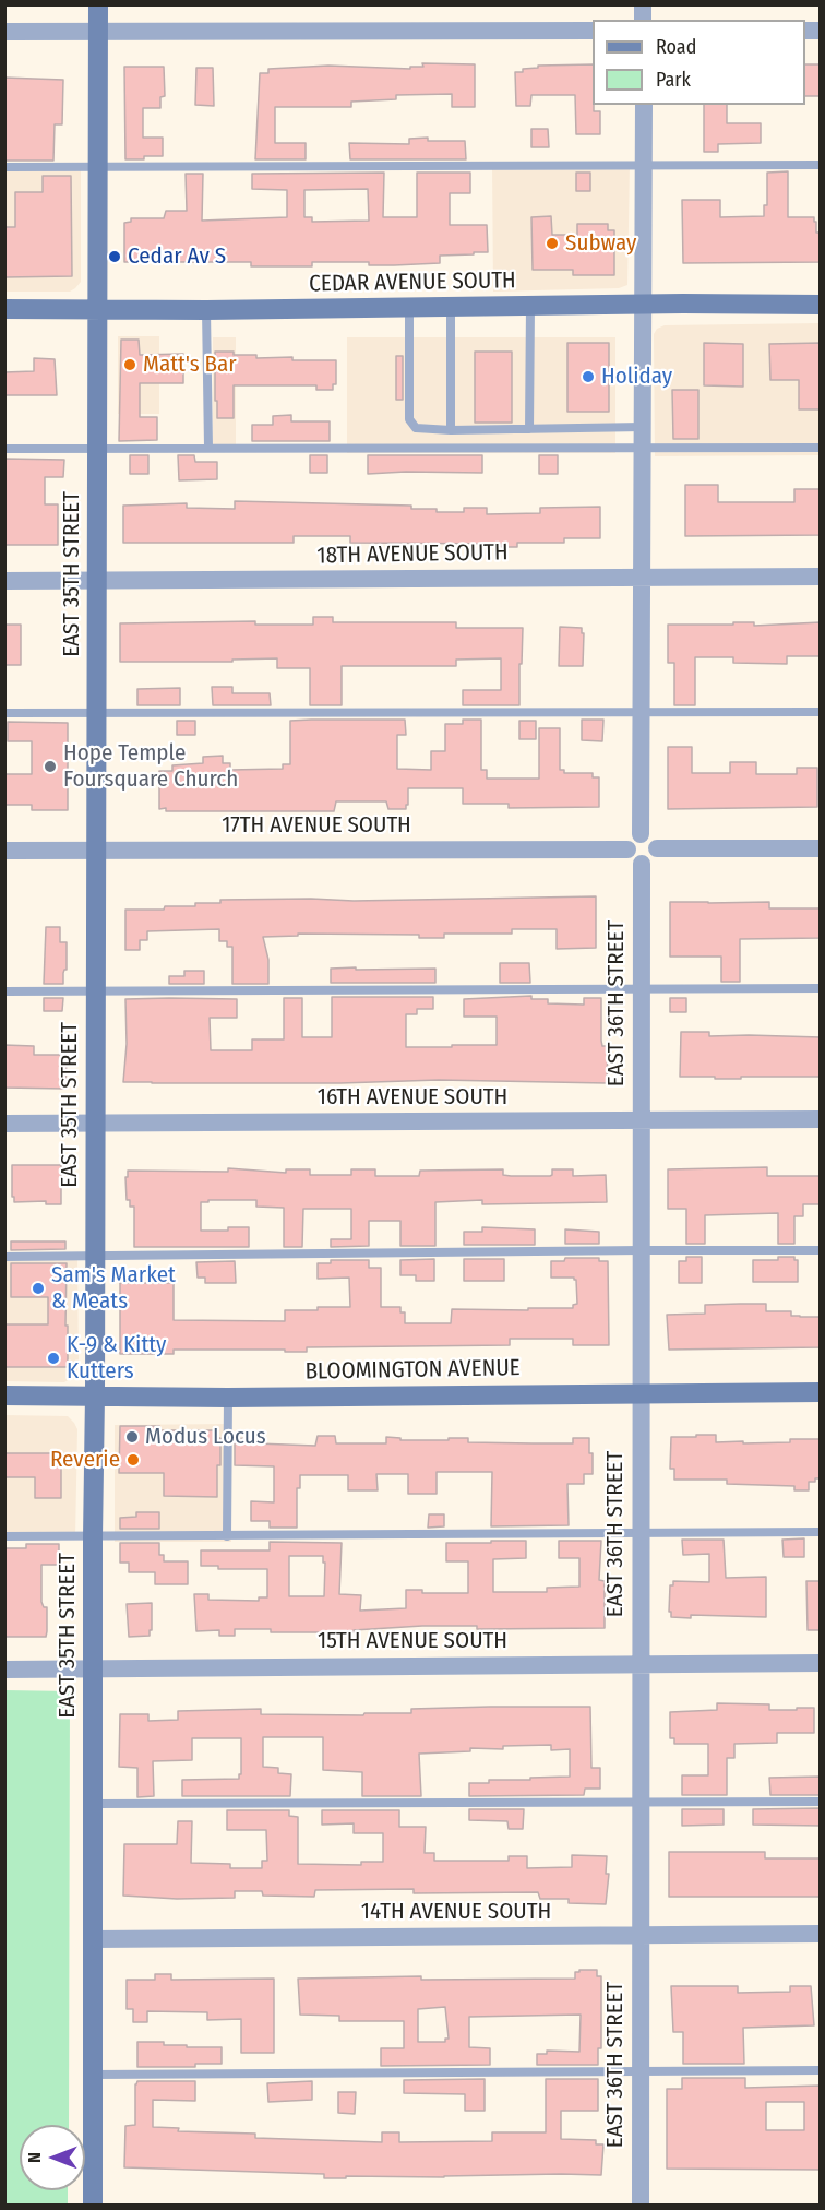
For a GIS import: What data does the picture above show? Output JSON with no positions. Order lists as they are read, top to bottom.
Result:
{
  "streets": {
    "street": [
      "CEDAR AVENUE SOUTH",
      "18TH AVENUE SOUTH",
      "EAST 35TH STREET",
      "17TH AVENUE SOUTH",
      "EAST 36TH STREET",
      "16TH AVENUE SOUTH",
      "BLOOMINGTON AVENUE",
      "15TH AVENUE SOUTH",
      "14TH AVENUE SOUTH"
    ]
  },
  "crossings": [
    ["CEDAR AVENUE SOUTH", "EAST 35TH STREET"],
    ["18TH AVENUE SOUTH", "EAST 35TH STREET"],
    ["EAST 35TH STREET", "17TH AVENUE SOUTH"],
    ["EAST 35TH STREET", "16TH AVENUE SOUTH"],
    ["EAST 35TH STREET", "BLOOMINGTON AVENUE"],
    ["EAST 35TH STREET", "15TH AVENUE SOUTH"],
    ["EAST 35TH STREET", "14TH AVENUE SOUTH"],
    ["17TH AVENUE SOUTH", "EAST 36TH STREET"],
    ["EAST 36TH STREET", "16TH AVENUE SOUTH"],
    ["EAST 36TH STREET", "BLOOMINGTON AVENUE"],
    ["EAST 36TH STREET", "15TH AVENUE SOUTH"],
    ["EAST 36TH STREET", "14TH AVENUE SOUTH"]
  ],
  "places": [
    "Subway",
    "Cedar Av S",
    "Matt's Bar",
    "Holiday",
    "Hope Temple Foursquare Church",
    "Sam's Market & Meats",
    "K-9 & Kitty Kutters",
    "Modus Locus",
    "Reverie"
  ],
  "legend": ["Road", "Park"],
  "north": "left"
}
